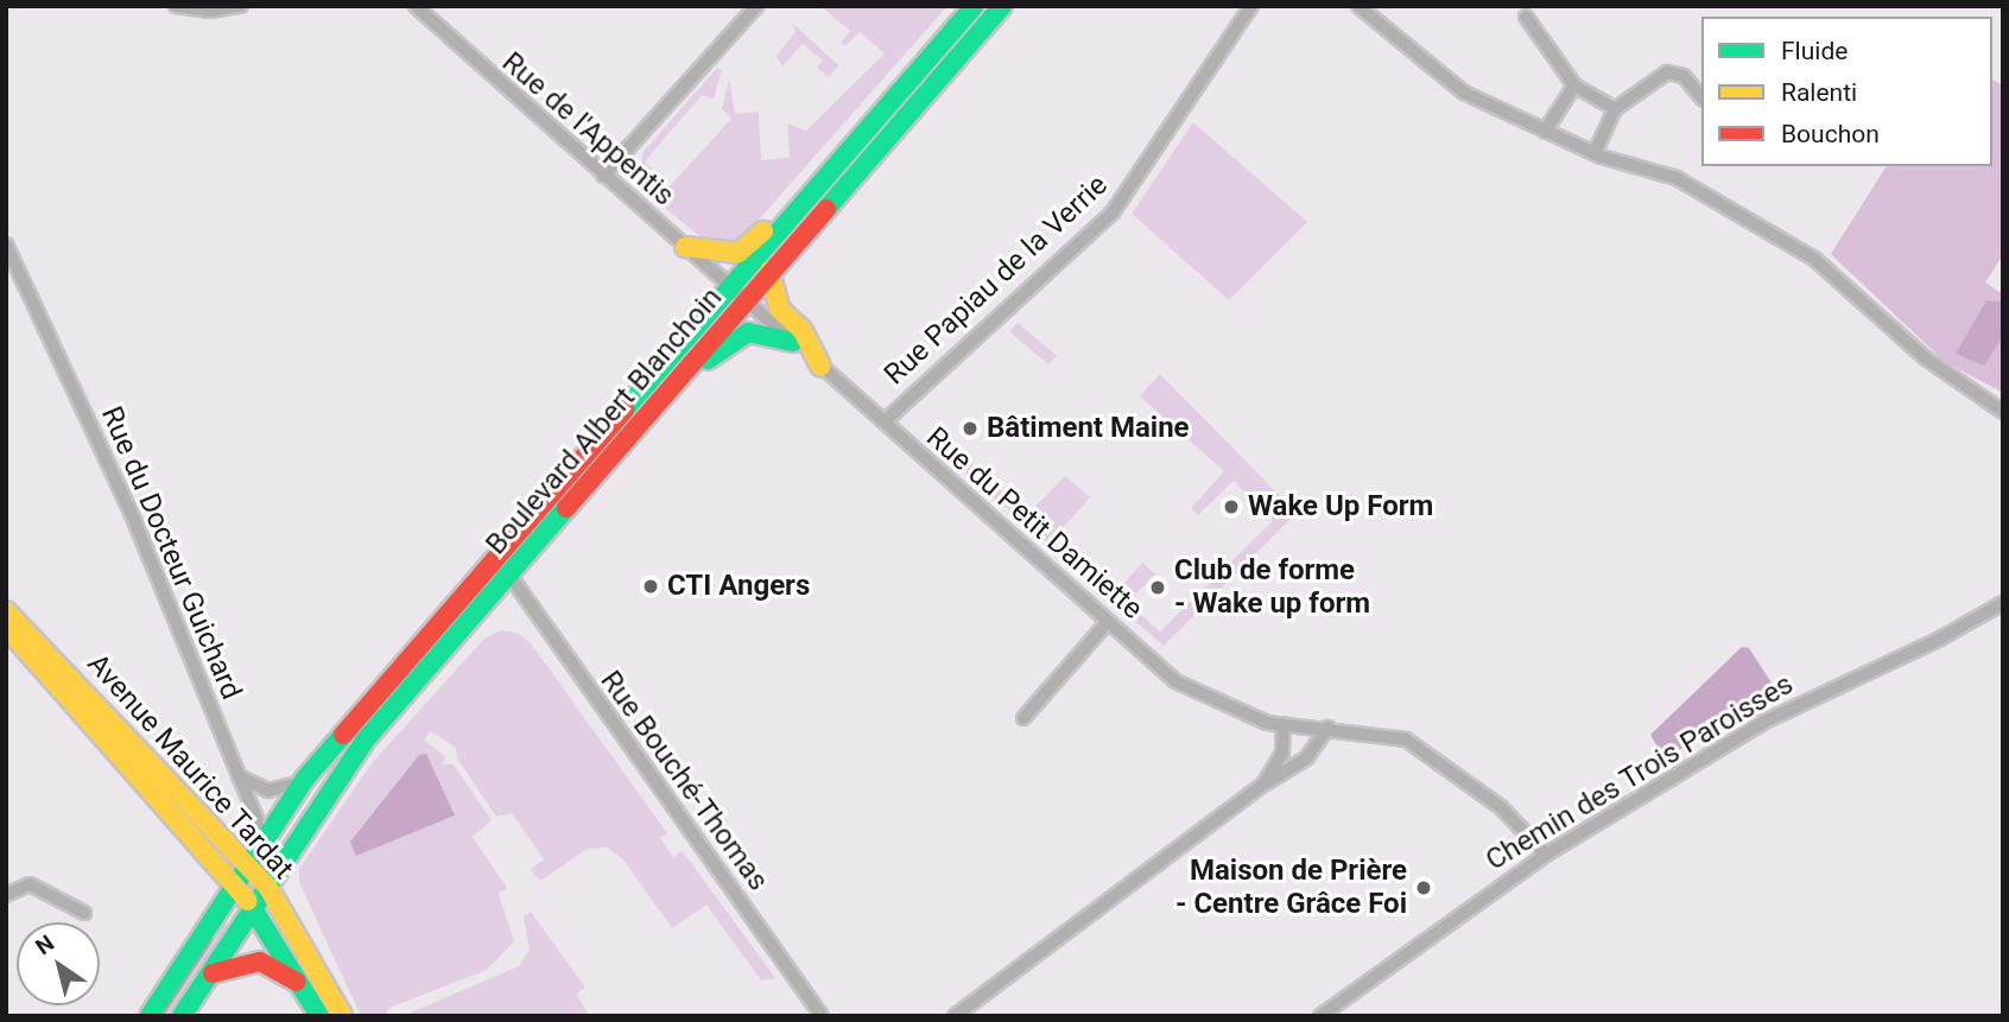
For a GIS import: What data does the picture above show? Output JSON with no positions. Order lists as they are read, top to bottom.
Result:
{
  "streets": {
    "street": [
      "Rue de l'Appentis",
      "Rue Papiau de la Verrie",
      "Boulevard Albert Blanchoin",
      "Rue du Petit Damiette",
      "Rue du Docteur Guichard",
      "Avenue Maurice Tardat",
      "Chemin des Trois Paroisses",
      "Rue Bouché-Thomas"
    ]
  },
  "crossings": [
    ["Rue de l'Appentis", "Boulevard Albert Blanchoin"],
    ["Rue de l'Appentis", "Rue du Petit Damiette"],
    ["Rue Papiau de la Verrie", "Rue du Petit Damiette"],
    ["Boulevard Albert Blanchoin", "Rue du Petit Damiette"],
    ["Boulevard Albert Blanchoin", "Rue du Docteur Guichard"],
    ["Boulevard Albert Blanchoin", "Avenue Maurice Tardat"],
    ["Boulevard Albert Blanchoin", "Rue Bouché-Thomas"],
    ["Rue du Petit Damiette", "Chemin des Trois Paroisses"],
    ["Rue du Docteur Guichard", "Avenue Maurice Tardat"]
  ],
  "places": [
    "Bâtiment Maine",
    "Wake Up Form",
    "CTI Angers",
    "Club de forme - Wake up form",
    "Maison de Prière - Centre Grâce Foi"
  ],
  "legend": ["Fluide", "Ralenti", "Bouchon"],
  "north": "top left"
}
